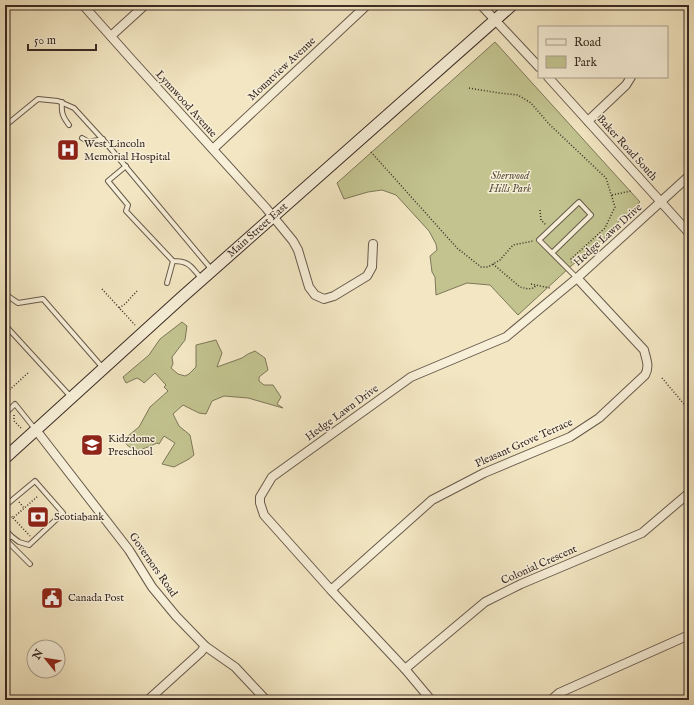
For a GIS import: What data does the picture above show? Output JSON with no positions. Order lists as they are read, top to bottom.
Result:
{
  "streets": {
    "main road": ["Main Street East"],
    "street": [
      "Mountview Avenue",
      "Lynnwood Avenue",
      "Baker Road South",
      "Hedge Lawn Drive",
      "Pleasant Grove Terrace",
      "Governors Road",
      "Colonial Crescent"
    ]
  },
  "crossings": [
    ["Mountview Avenue", "Lynnwood Avenue"],
    ["Lynnwood Avenue", "Main Street East"],
    ["Baker Road South", "Hedge Lawn Drive"],
    ["Main Street East", "Governors Road"],
    ["Hedge Lawn Drive", "Pleasant Grove Terrace"],
    ["Hedge Lawn Drive", "Colonial Crescent"]
  ],
  "parks": ["Sherwood Hills Park"],
  "places": {
    "hospital": ["West Lincoln Memorial Hospital"],
    "school or university": ["Kidzdome Preschool"],
    "bank": ["Scotiabank"],
    "public building": ["Canada Post"]
  },
  "legend": ["Road", "Park"],
  "scale_bar": "50 m",
  "north": "top left"
}
